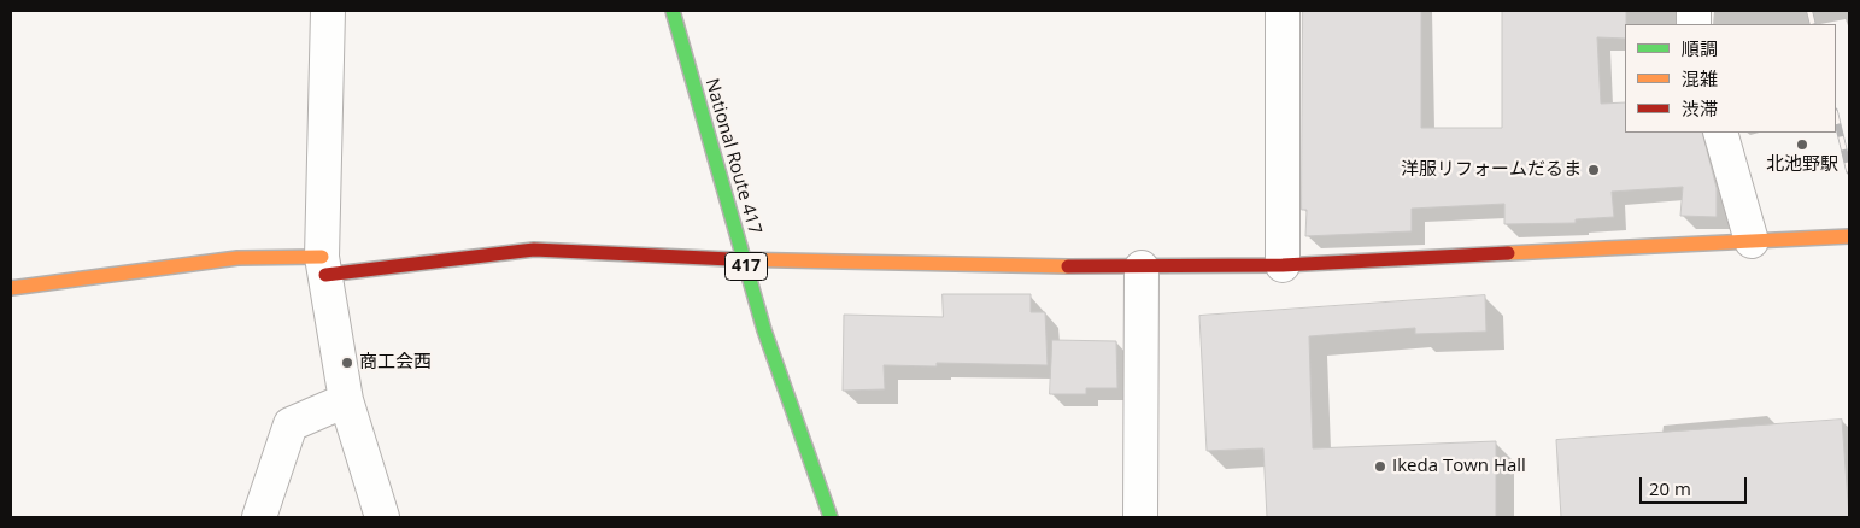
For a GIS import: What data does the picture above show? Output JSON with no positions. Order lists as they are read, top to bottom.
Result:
{
  "streets": {
    "main road": ["National Route 417", "417"]
  },
  "places": [
    "北池野駅",
    "洋服リフォームだるま",
    "商工会西",
    "Ikeda Town Hall"
  ],
  "legend": ["順調", "混雑", "渋滞"],
  "scale_bar": "20 m"
}
